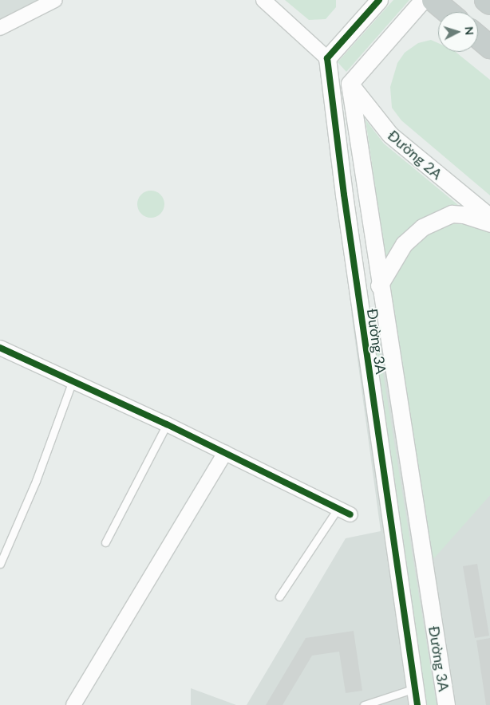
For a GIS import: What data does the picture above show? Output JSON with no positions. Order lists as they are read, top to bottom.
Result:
{
  "streets": {
    "street": ["Đường 2A", "Đường 3A"]
  },
  "crossings": [
    ["Đường 2A", "Đường 3A"]
  ],
  "north": "right"
}
